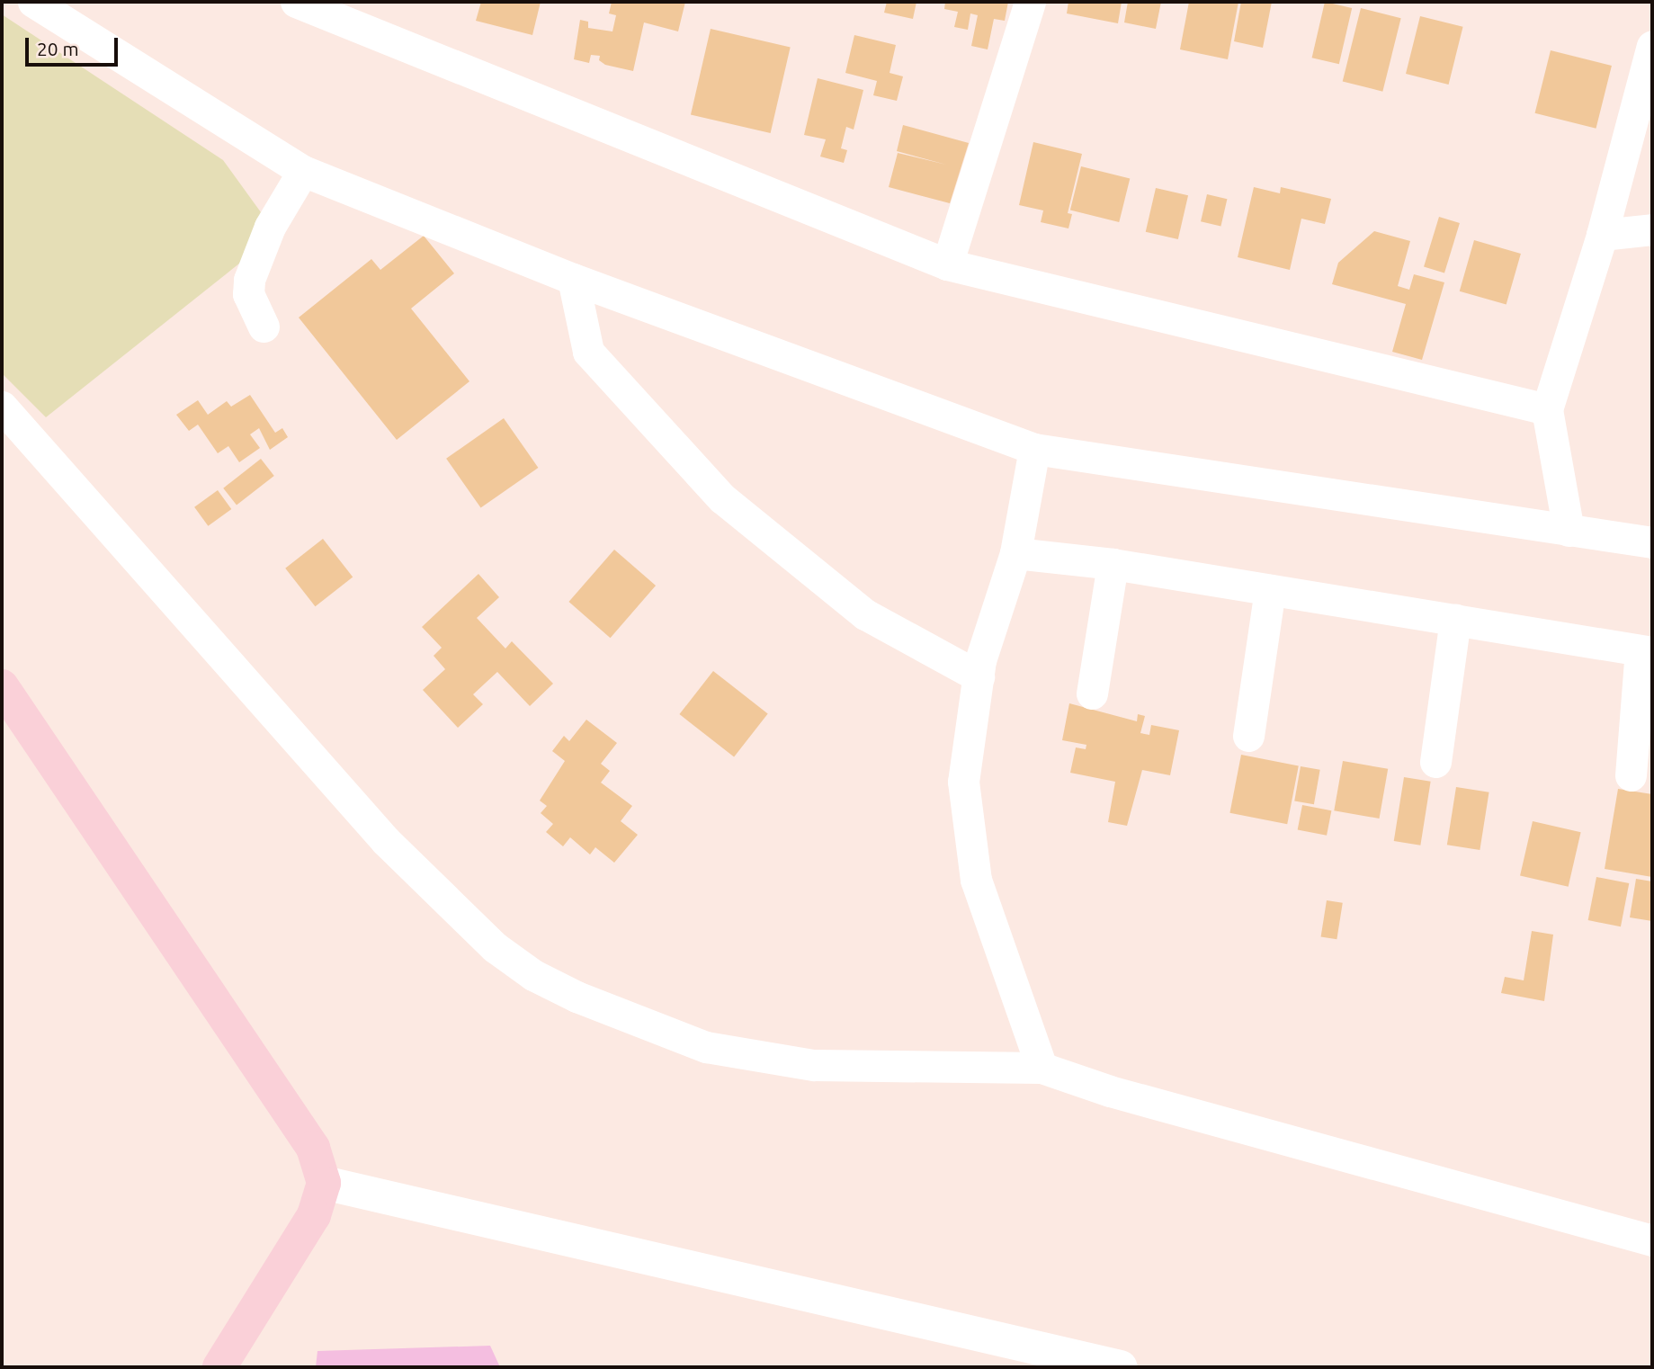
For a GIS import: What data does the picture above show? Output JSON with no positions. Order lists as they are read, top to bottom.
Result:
{
  "scale_bar": "20 m"
}
